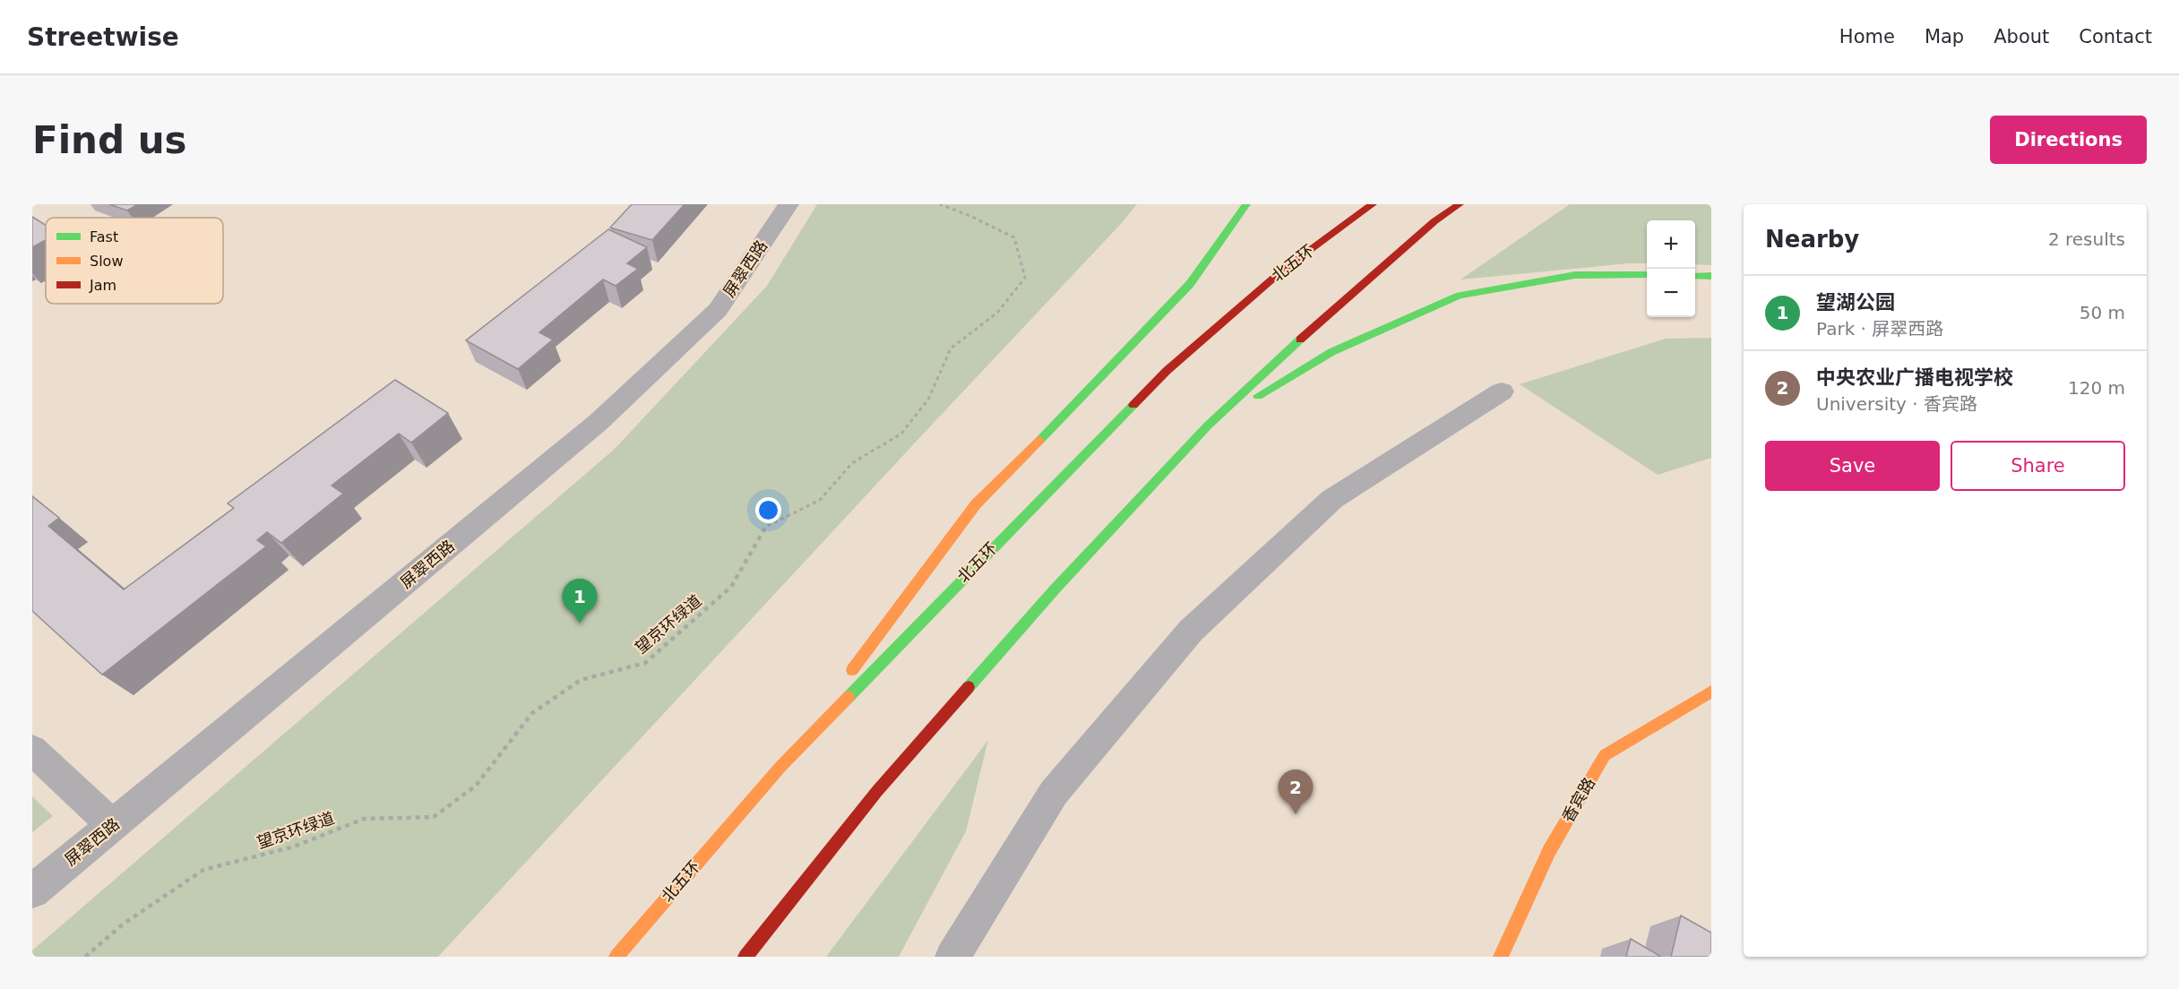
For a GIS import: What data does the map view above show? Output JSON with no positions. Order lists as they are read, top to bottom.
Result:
{
  "streets": {
    "main road": ["北五环", "香宾路"],
    "street": ["屏翠西路"],
    "path": ["望京环绿道"]
  },
  "legend": ["Fast", "Slow", "Jam"],
  "page": {
    "header": "Streetwise",
    "nav": [
      "Home",
      "Map",
      "About",
      "Contact"
    ],
    "buttons": [
      "Directions",
      ["Save", "Share"]
    ],
    "title": "Find us",
    "heading": ["Nearby", "2 results"],
    "map_buttons": ["+", "−"],
    "list": [
      {
        "mark": "1",
        "name": "望湖公园",
        "note": "Park · 屏翠西路",
        "value": "50 m"
      },
      {
        "mark": "2",
        "name": "中央农业广播电视学校",
        "note": "University · 香宾路",
        "value": "120 m"
      }
    ],
    "pins": ["1", "2"]
  }
}
